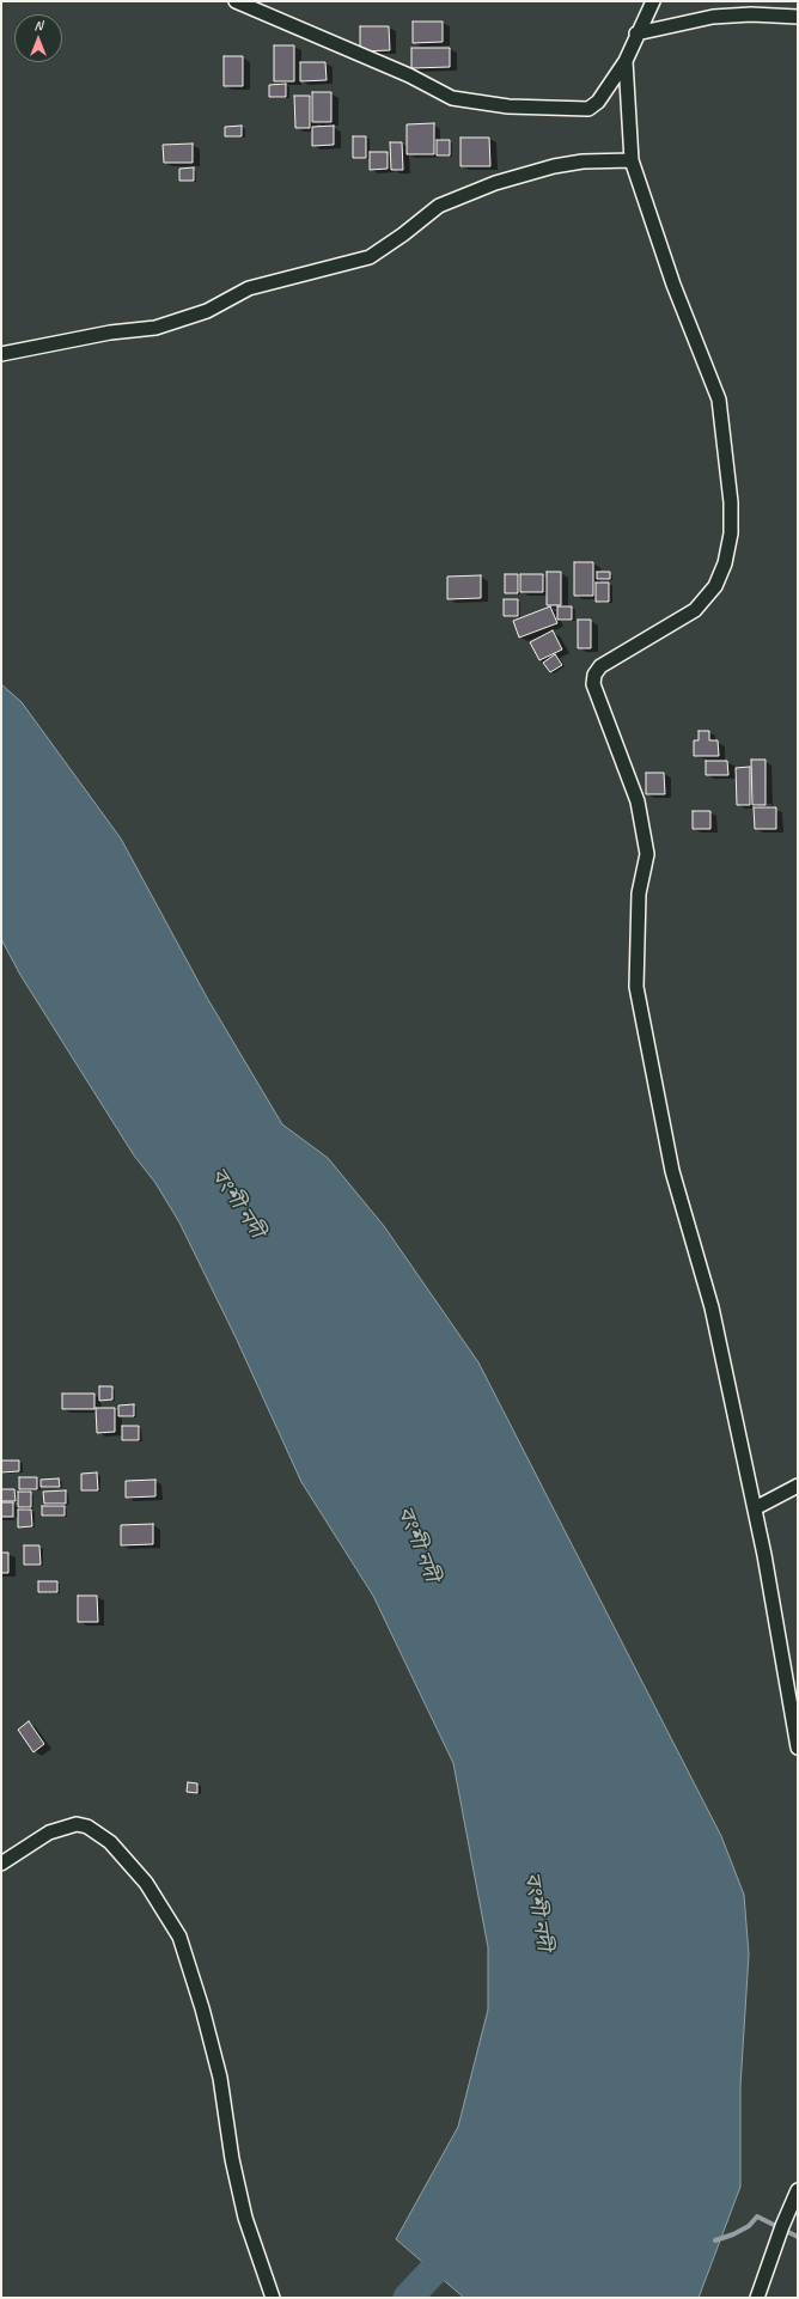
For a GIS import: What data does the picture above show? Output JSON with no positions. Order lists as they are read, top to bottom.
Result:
{
  "water": ["বংশী নদী"],
  "north": "top"
}
